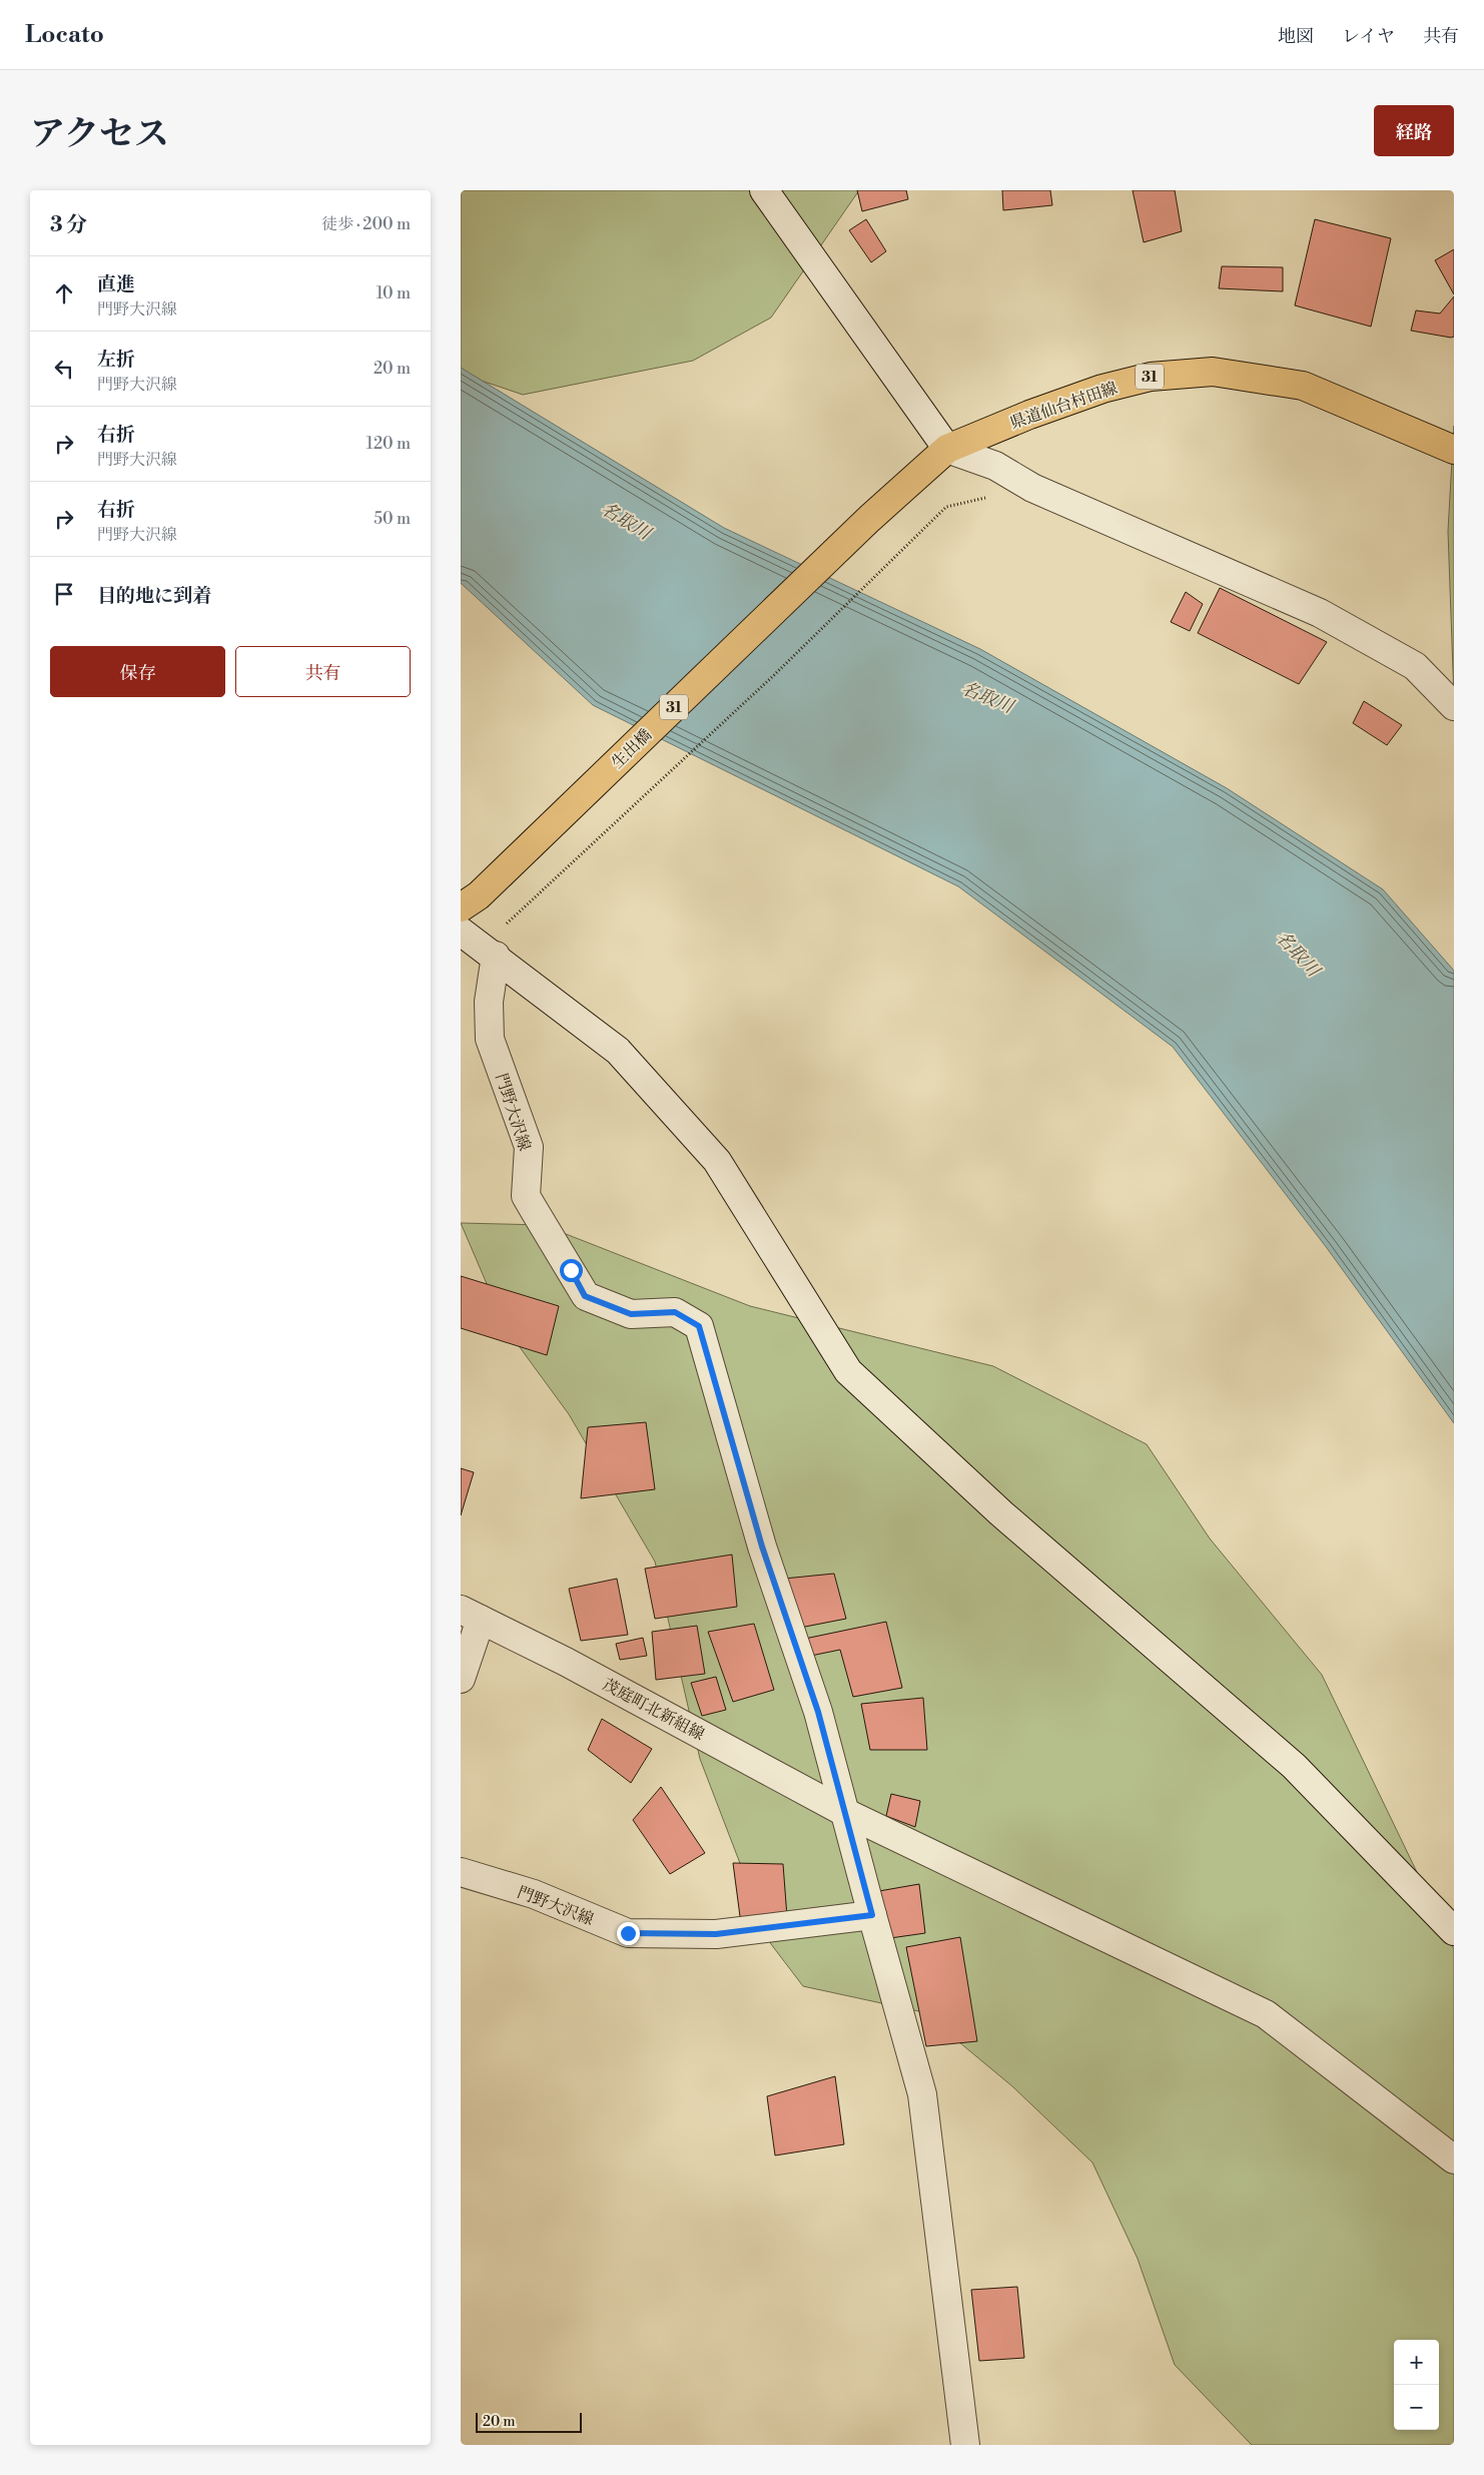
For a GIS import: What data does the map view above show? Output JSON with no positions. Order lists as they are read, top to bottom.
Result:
{
  "streets": {
    "main road": ["31", "県道仙台村田線", "生出橋"],
    "street": ["門野大沢線", "茂庭町北新組線"]
  },
  "crossings": [
    ["県道仙台村田線", "生出橋"],
    ["門野大沢線", "茂庭町北新組線"]
  ],
  "water": ["名取川"],
  "scale_bar": "20 m",
  "page": {
    "header": "Locato",
    "nav": ["地図", "レイヤ", "共有"],
    "title": "アクセス",
    "buttons": [
      "経路",
      ["保存", "共有"]
    ],
    "heading": ["3 分", "徒歩 · 200 m"],
    "list": [
      ["直進", "門野大沢線", "10 m"],
      ["左折", "門野大沢線", "20 m"],
      ["右折", "門野大沢線", "120 m"],
      ["右折", "門野大沢線", "50 m"],
      "目的地に到着"
    ],
    "map_buttons": ["+", "−"],
    "scale": "20 m"
  }
}
